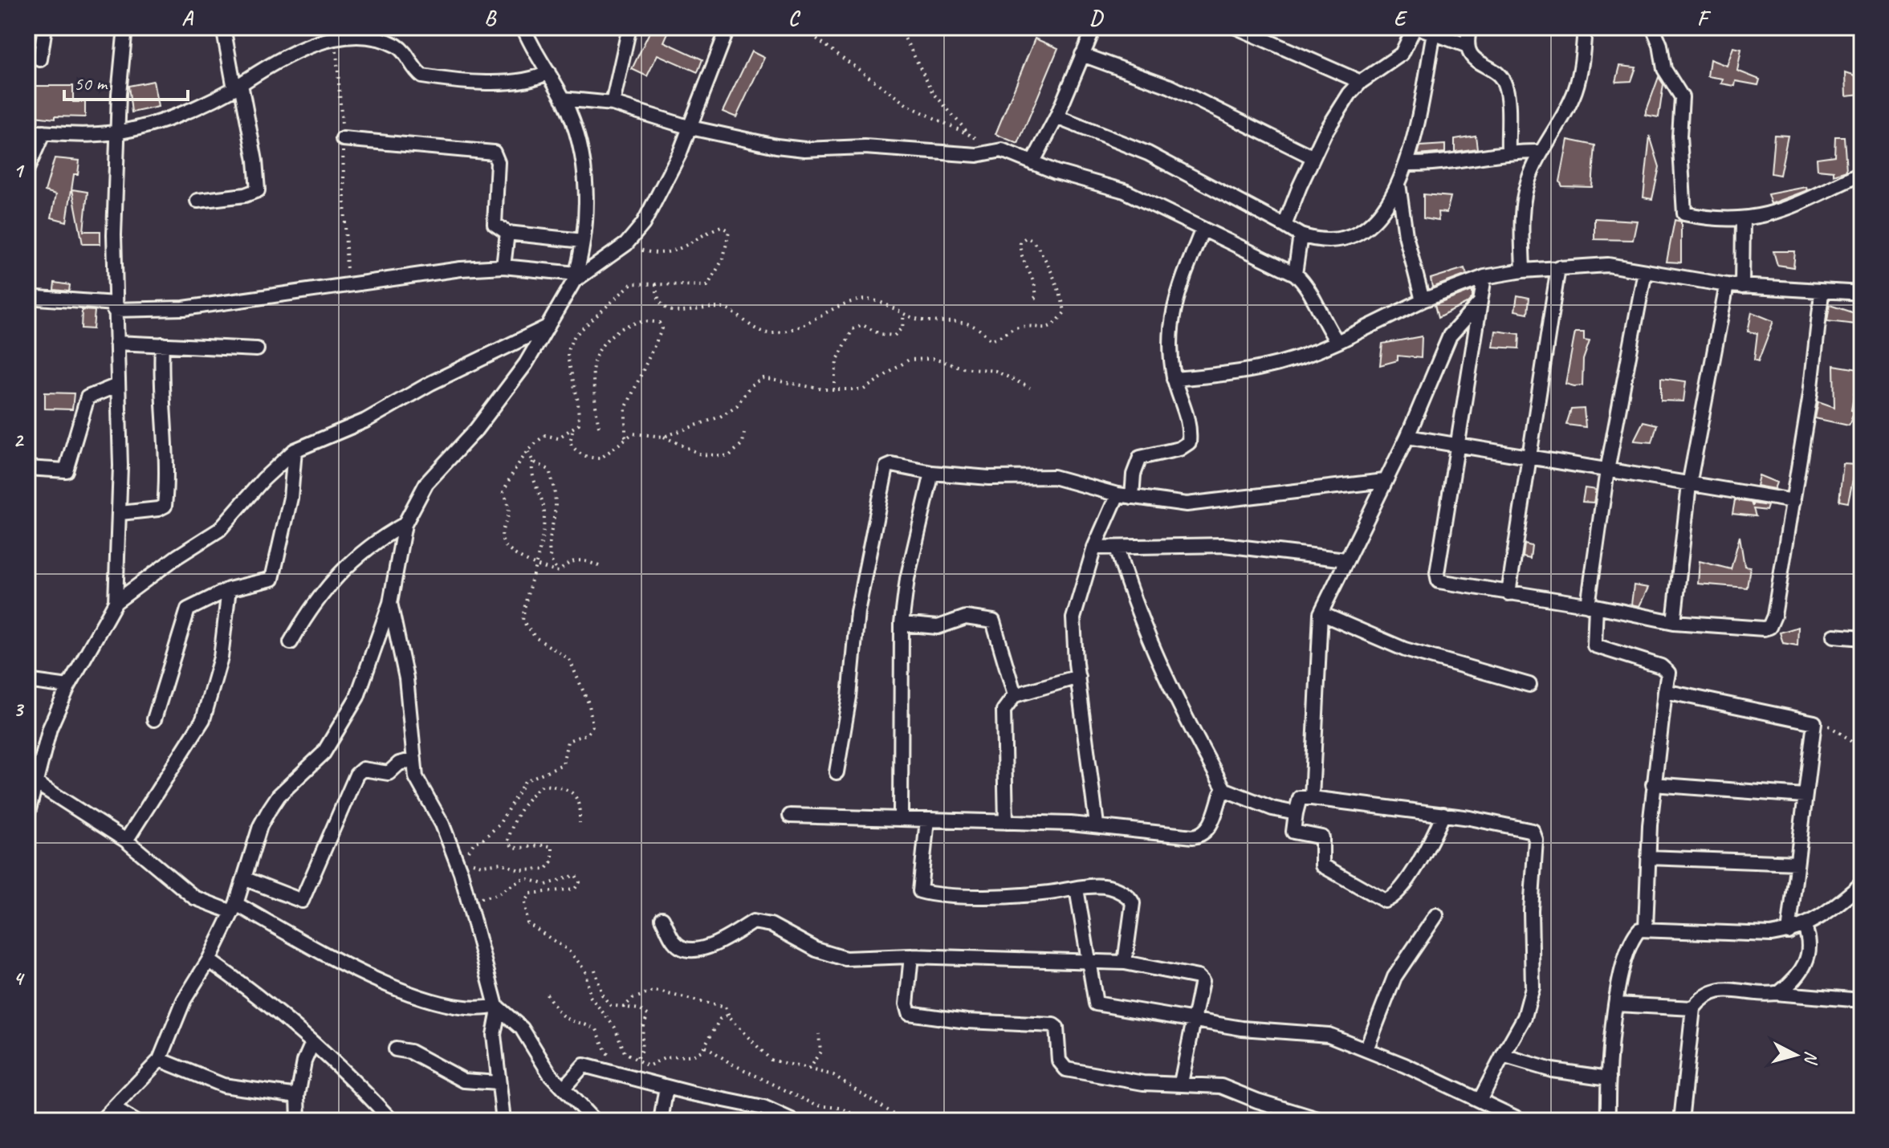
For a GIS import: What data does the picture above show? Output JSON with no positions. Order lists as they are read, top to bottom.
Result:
{
  "scale_bar": "50 m",
  "north": "right",
  "grid": {
    "columns": [
      "A",
      "B",
      "C",
      "D",
      "E",
      "F"
    ],
    "rows": [
      "1",
      "2",
      "3",
      "4"
    ]
  }
}
